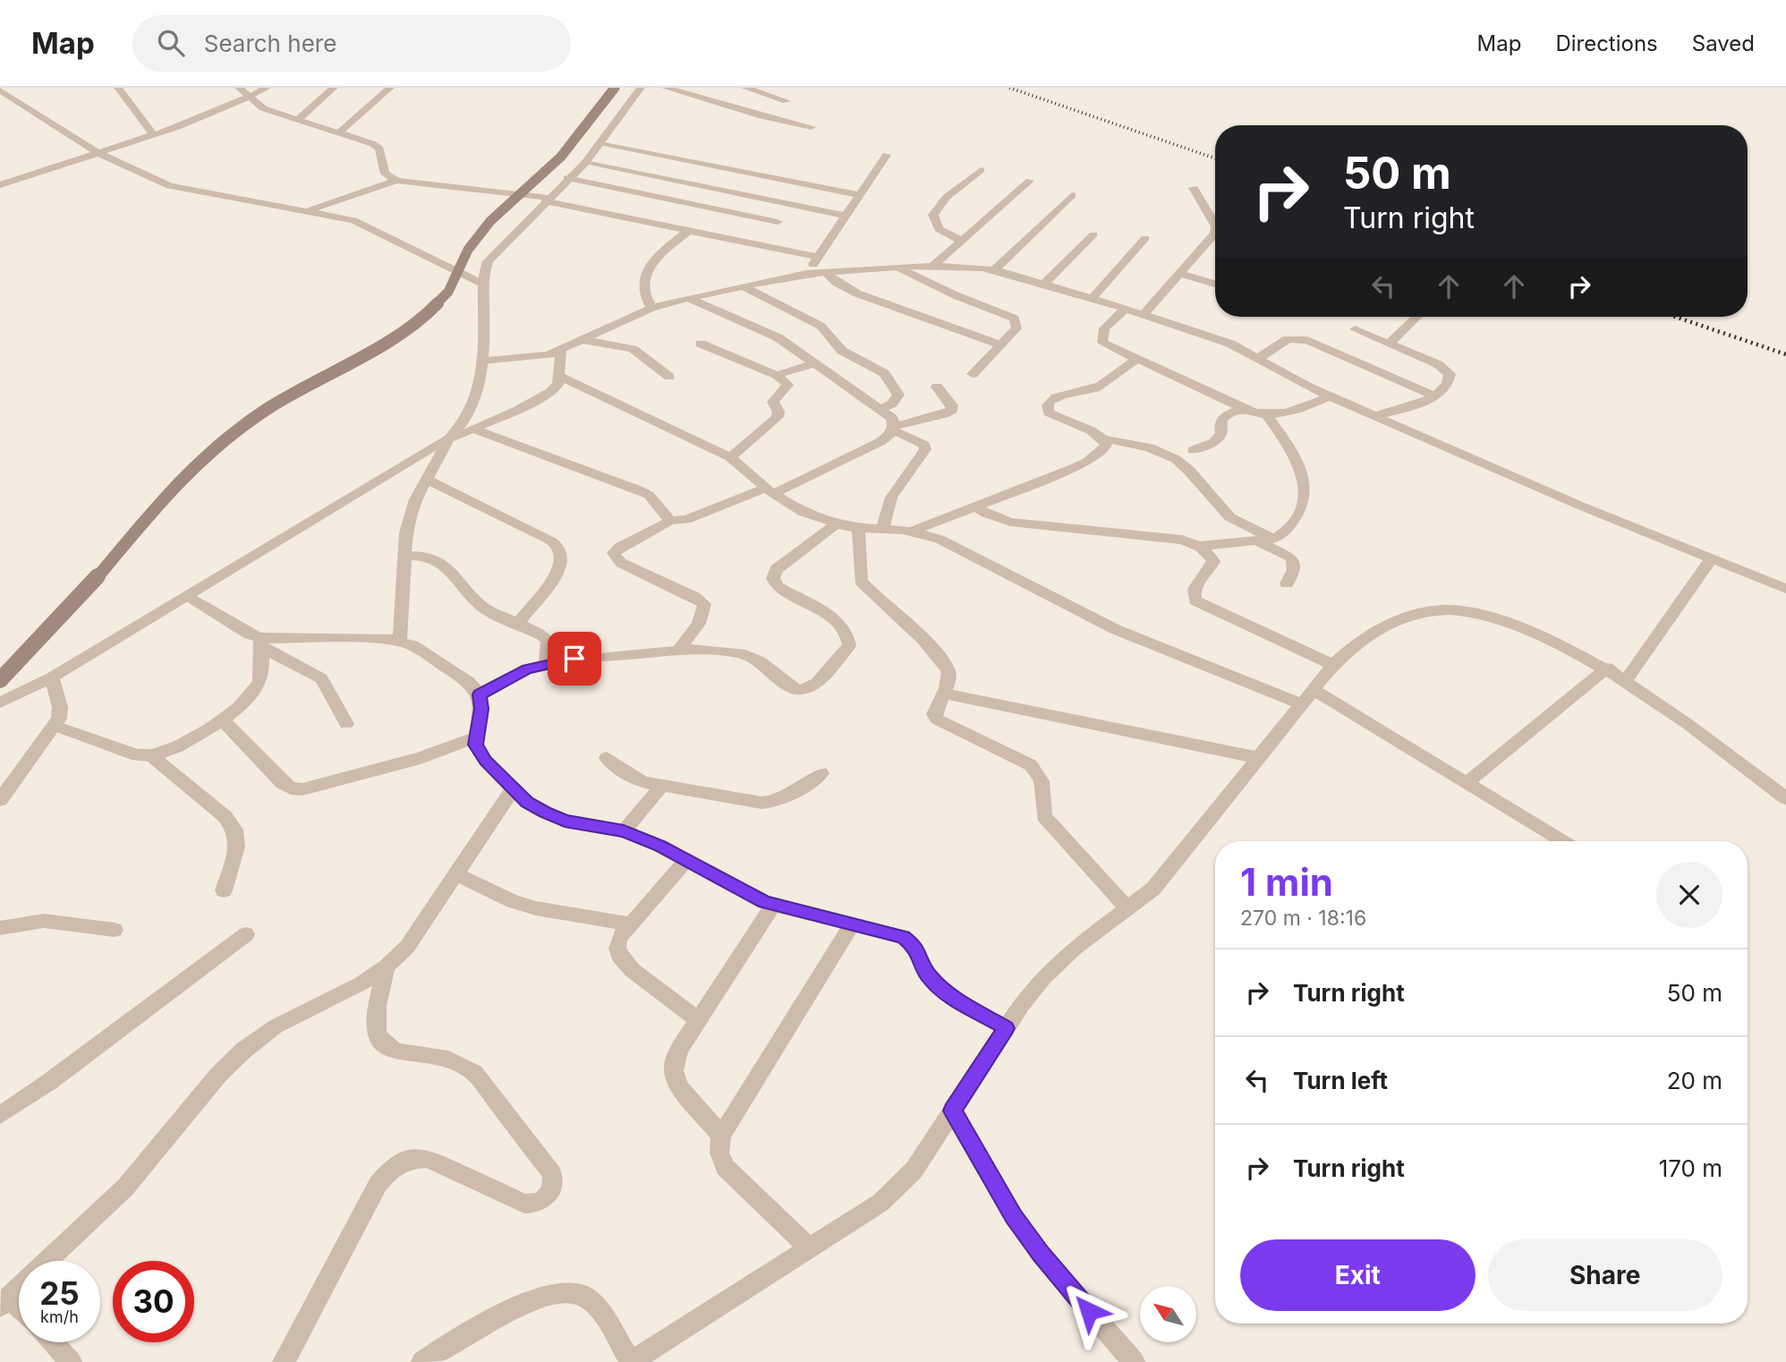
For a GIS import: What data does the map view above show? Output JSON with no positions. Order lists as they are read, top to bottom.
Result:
{
  "north": "top left",
  "page": {
    "header": "Map",
    "search": "Search here",
    "nav": ["Map", "Directions", "Saved"],
    "turn": ["50 m", "Turn right"],
    "heading": ["1 min", "270 m · 18:16"],
    "list": [
      {
        "name": "Turn right",
        "value": "50 m"
      },
      {
        "name": "Turn left",
        "value": "20 m"
      },
      {
        "name": "Turn right",
        "value": "170 m"
      }
    ],
    "buttons": ["Exit", "Share"],
    "speed": "25 km/h",
    "limit": "30"
  }
}
